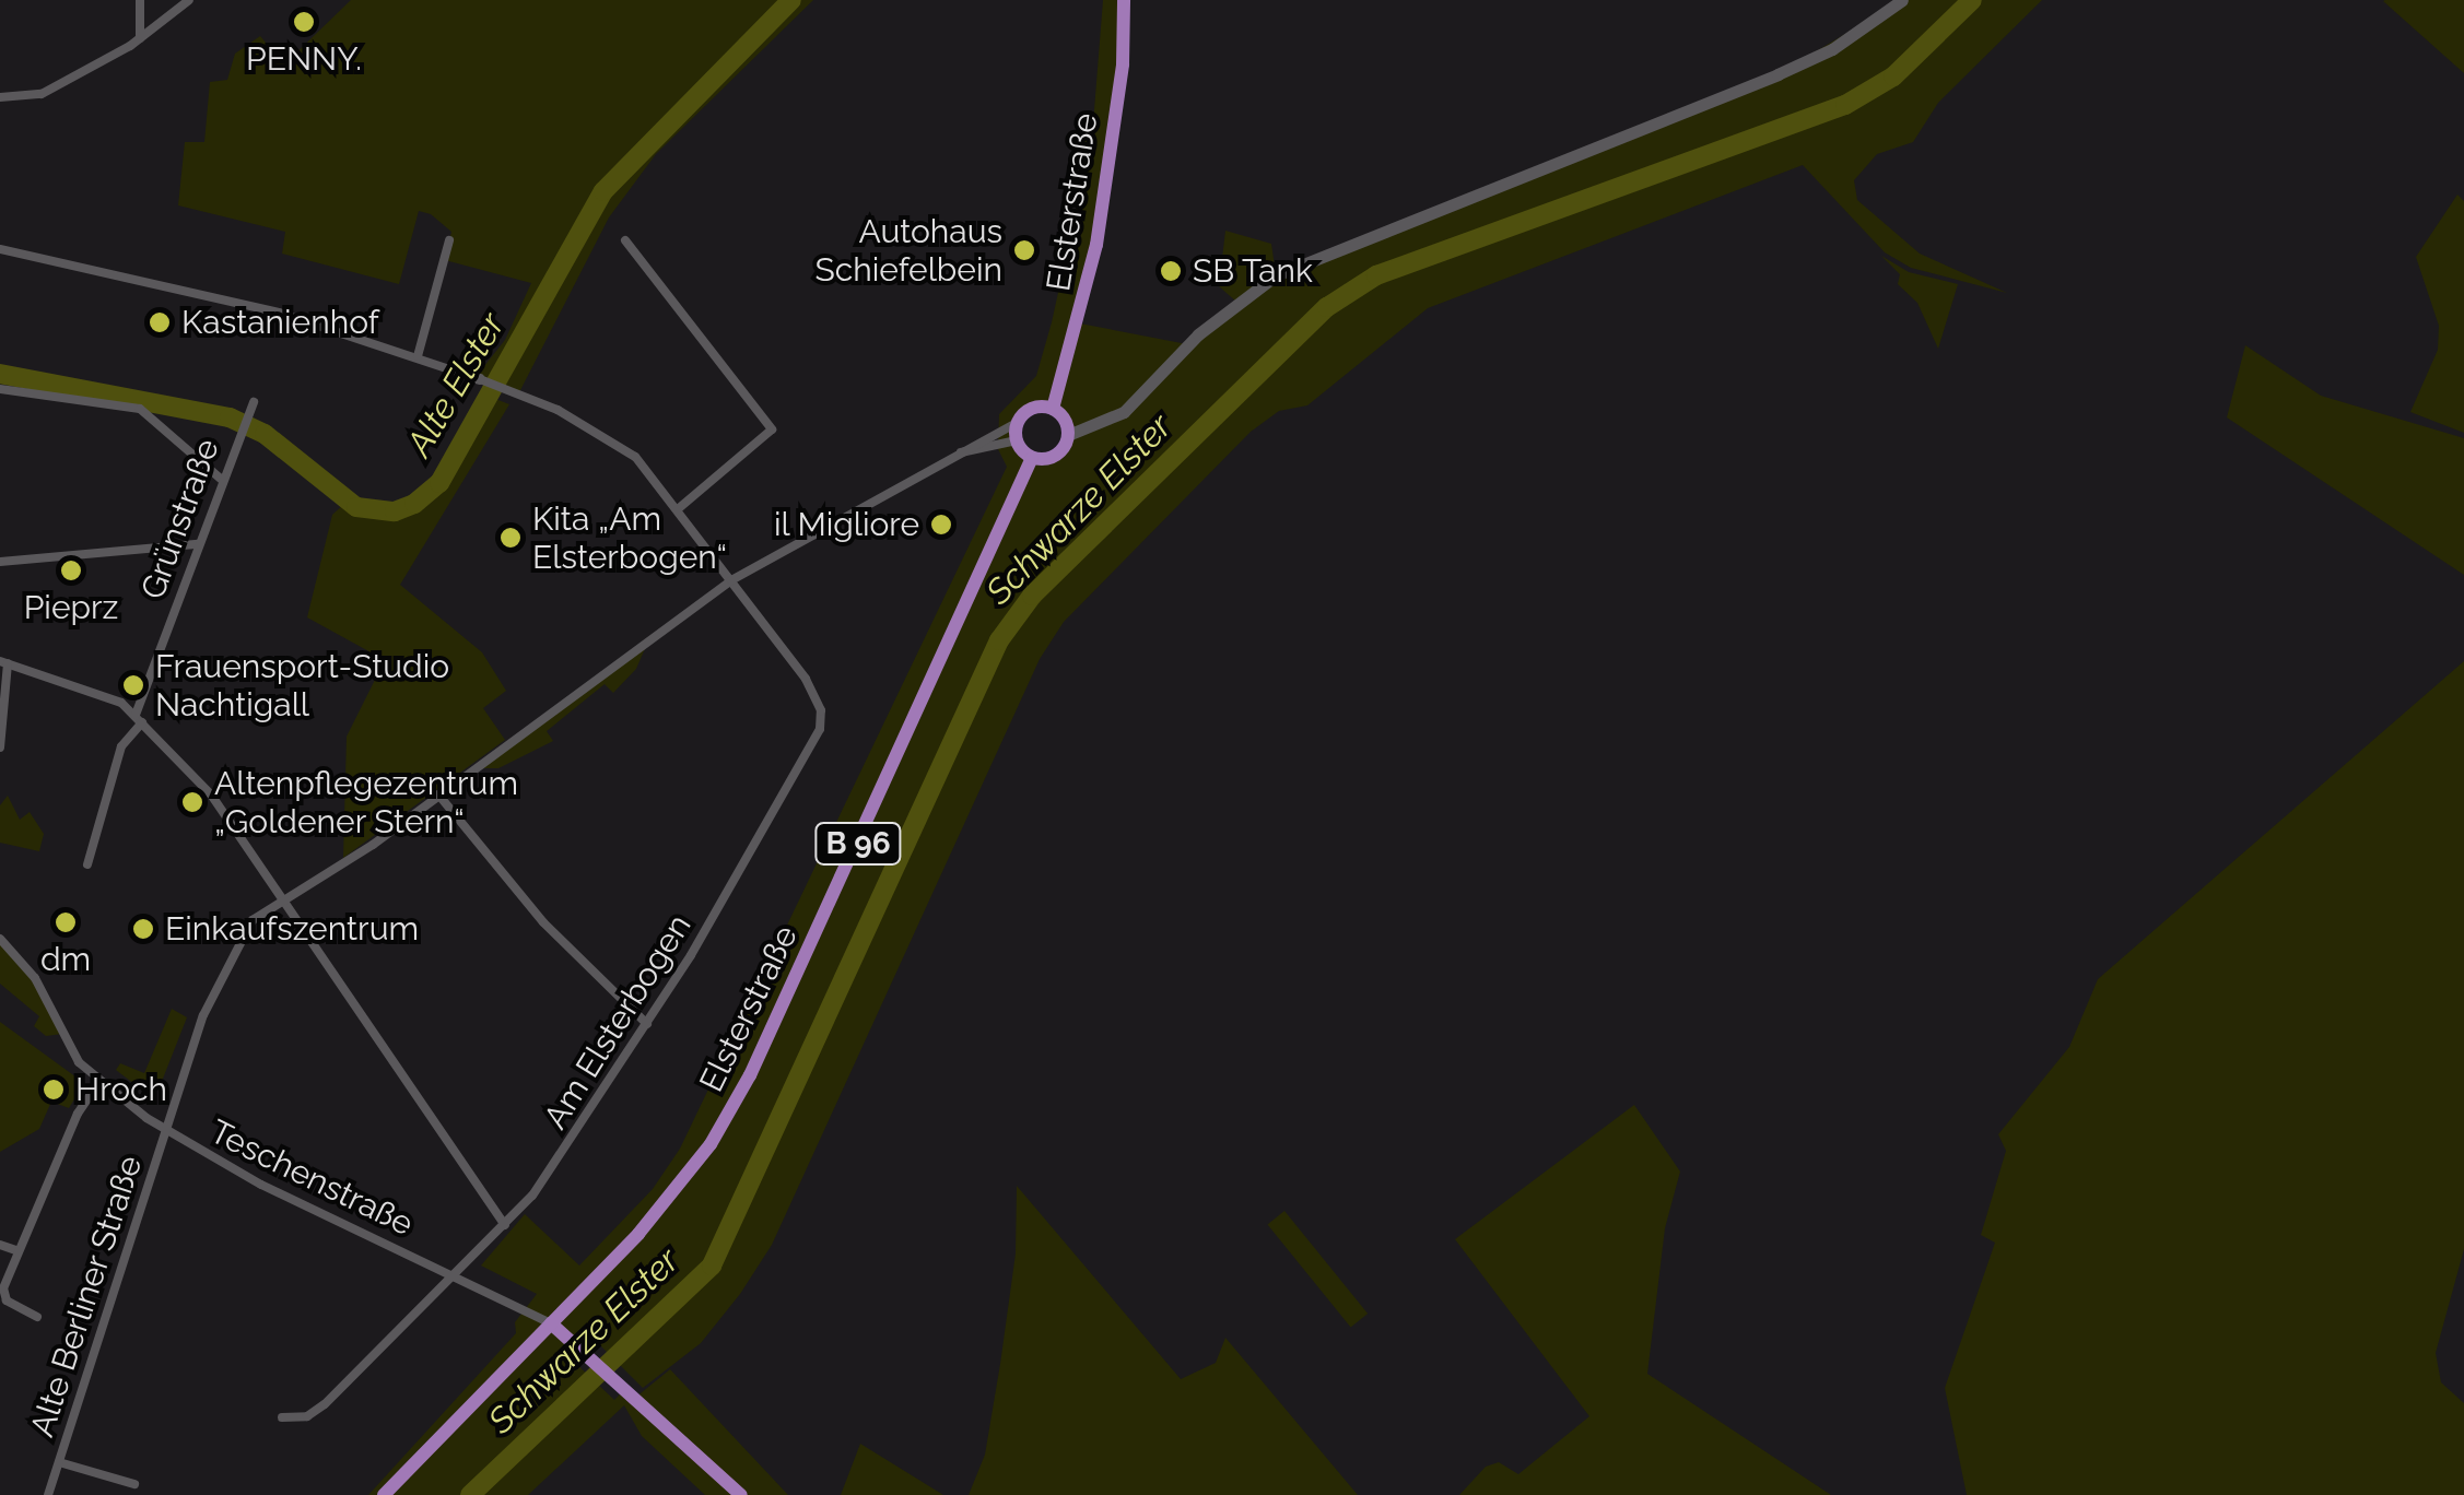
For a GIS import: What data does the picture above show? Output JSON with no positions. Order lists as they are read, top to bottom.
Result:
{
  "streets": {
    "main road": ["Elsterstraße", "B 96"],
    "street": [
      "Grünstraße",
      "Am Elsterbogen",
      "Teschenstraße",
      "Alte Berliner Straße"
    ]
  },
  "crossings": [
    ["Elsterstraße", "Teschenstraße"],
    ["Elsterstraße", "Alte Berliner Straße"],
    ["Am Elsterbogen", "Teschenstraße"],
    ["Am Elsterbogen", "Alte Berliner Straße"],
    ["Teschenstraße", "Alte Berliner Straße"]
  ],
  "water": ["Alte Elster", "Schwarze Elster"],
  "places": [
    "PENNY.",
    "Autohaus Schiefelbein",
    "SB Tank",
    "Kastanienhof",
    "il Migliore",
    "Kita „Am Elsterbogen“",
    "Pieprz",
    "Frauensport-Studio Nachtigall",
    "Altenpflegezentrum „Goldener Stern“",
    "dm",
    "Einkaufszentrum",
    "Hroch"
  ]
}
